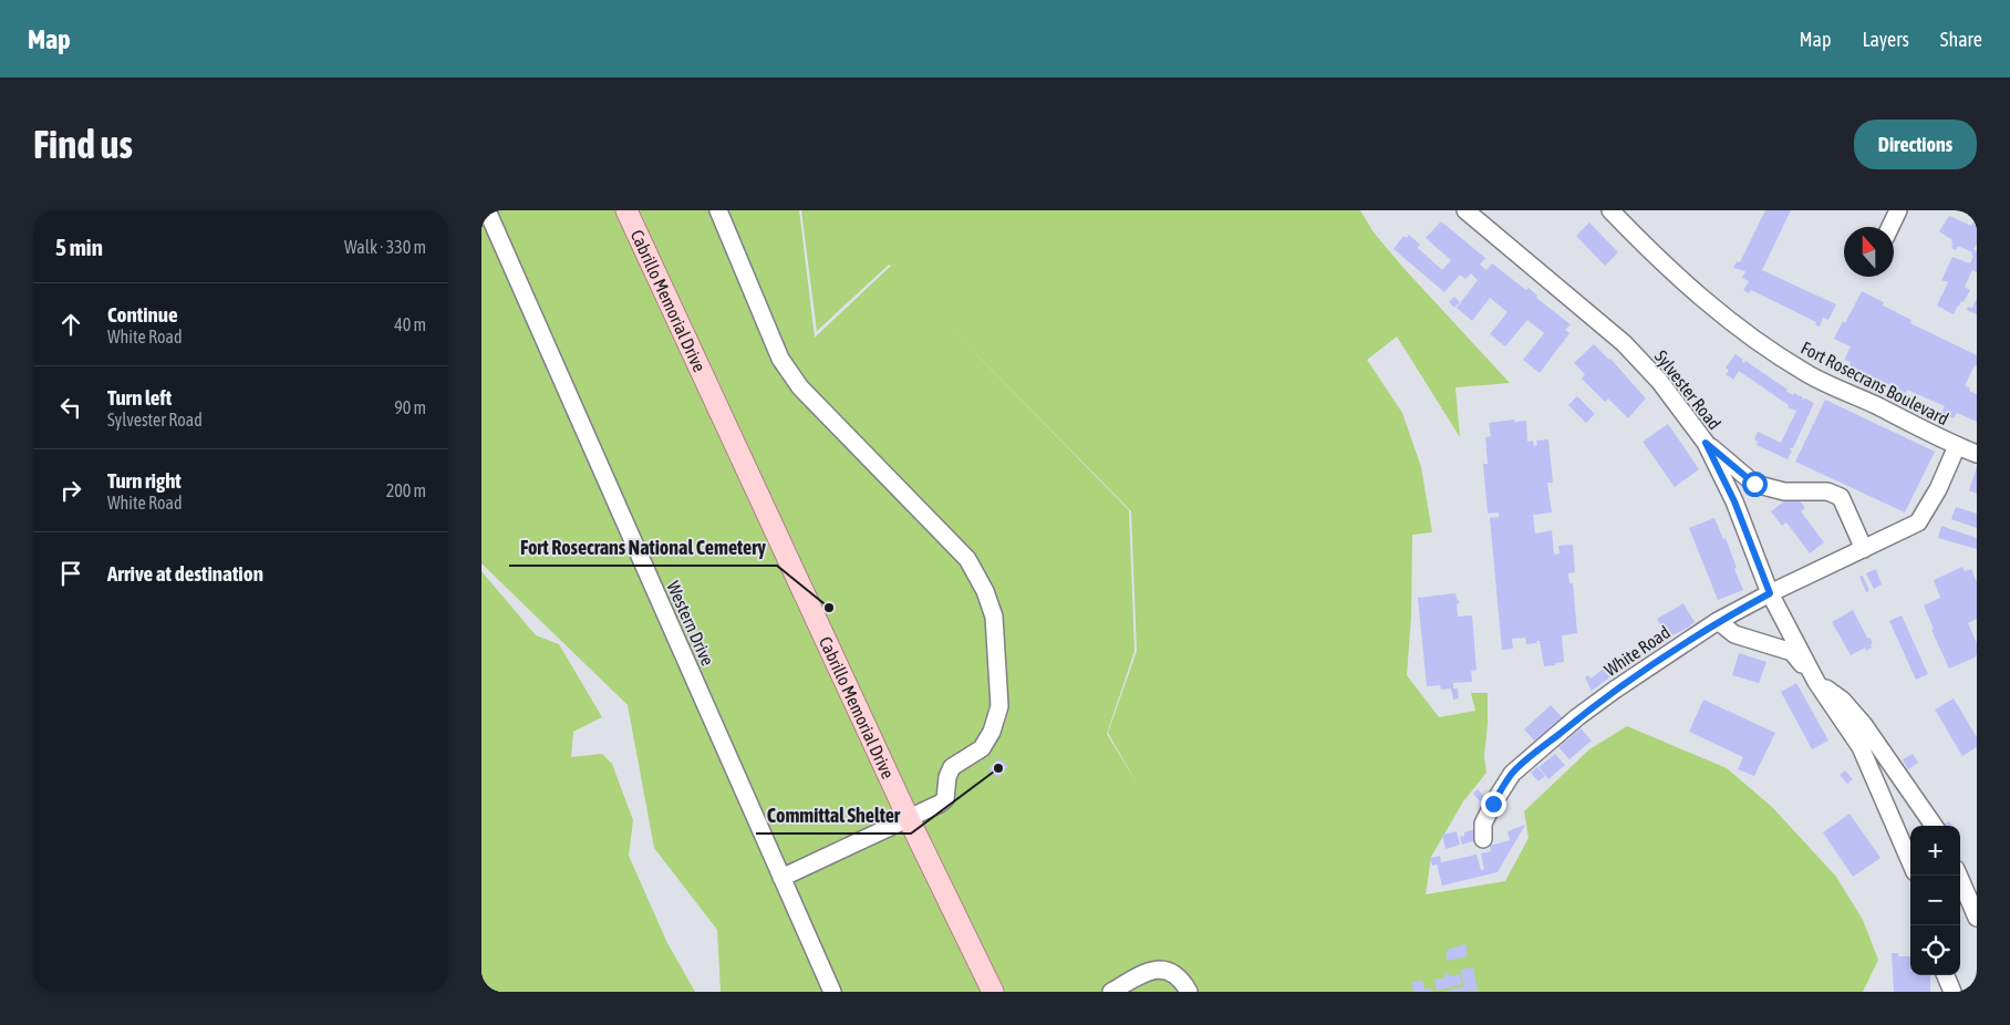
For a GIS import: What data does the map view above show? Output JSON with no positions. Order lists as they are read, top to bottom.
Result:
{
  "streets": {
    "main road": ["Cabrillo Memorial Drive"],
    "street": [
      "Fort Rosecrans Boulevard",
      "Sylvester Road",
      "Western Drive",
      "White Road"
    ]
  },
  "crossings": [
    ["Fort Rosecrans Boulevard", "White Road"],
    ["Sylvester Road", "White Road"]
  ],
  "places": ["Fort Rosecrans National Cemetery", "Committal Shelter"],
  "north": "top",
  "page": {
    "header": "Map",
    "nav": ["Map", "Layers", "Share"],
    "buttons": "Directions",
    "title": "Find us",
    "heading": ["5 min", "Walk · 330 m"],
    "list": [
      ["Continue", "White Road", "40 m"],
      ["Turn left", "Sylvester Road", "90 m"],
      ["Turn right", "White Road", "200 m"],
      "Arrive at destination"
    ],
    "map_buttons": ["+", "−"]
  }
}
